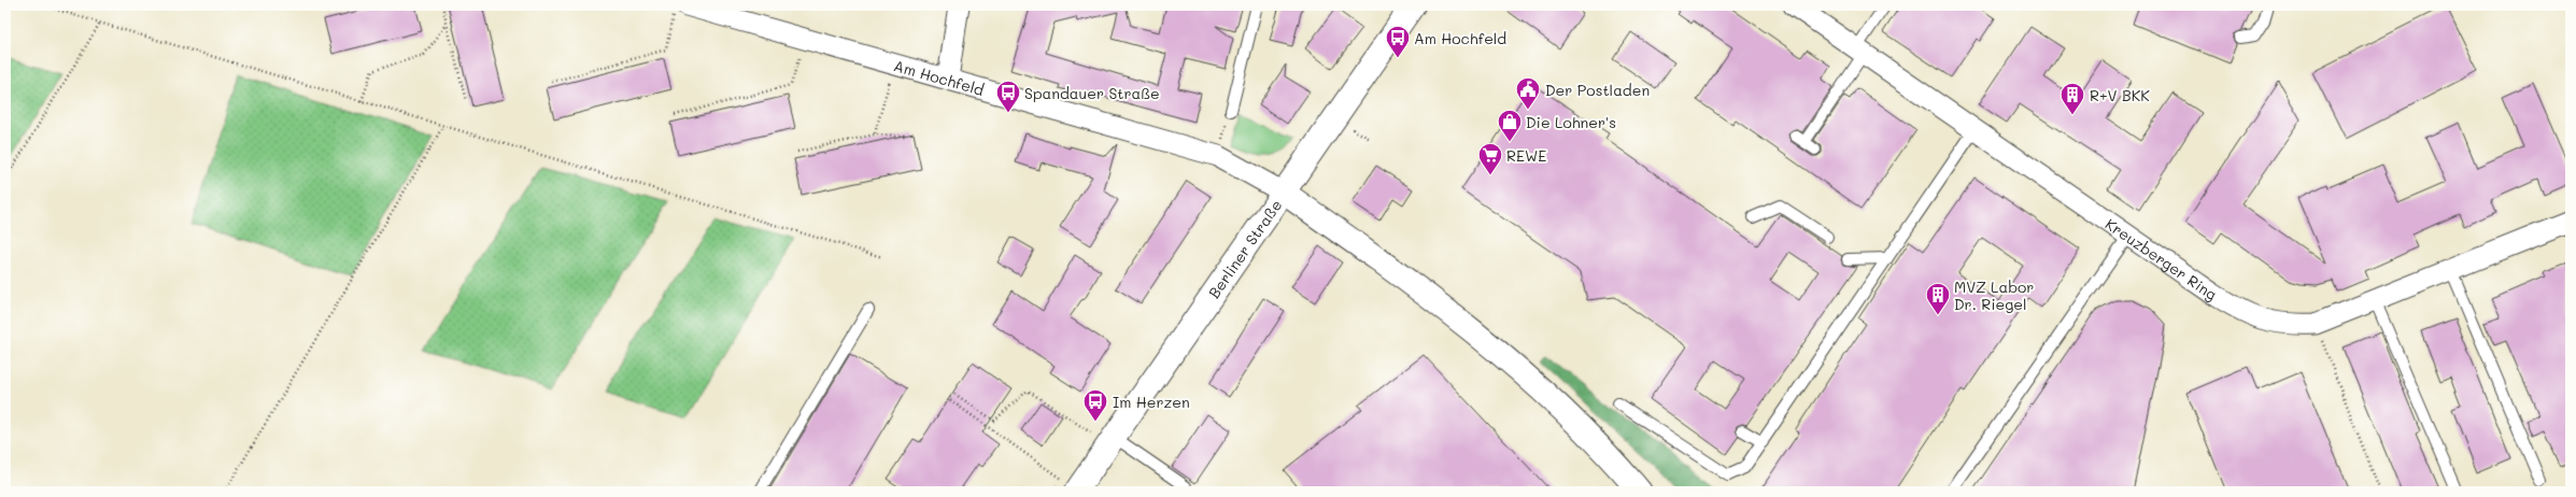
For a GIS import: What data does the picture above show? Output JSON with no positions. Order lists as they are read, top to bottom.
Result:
{
  "streets": {
    "main road": ["Berliner Straße"],
    "street": ["Am Hochfeld", "Kreuzberger Ring"]
  },
  "crossings": [
    ["Am Hochfeld", "Berliner Straße"]
  ],
  "places": {
    "bus stop": ["Am Hochfeld", "Spandauer Straße", "Im Herzen"],
    "public building": ["Der Postladen"],
    "building": ["R+V BKK", "MVZ Labor Dr. Riegel"],
    "shop": ["Die Lohner's"],
    "supermarket": ["REWE"]
  }
}
